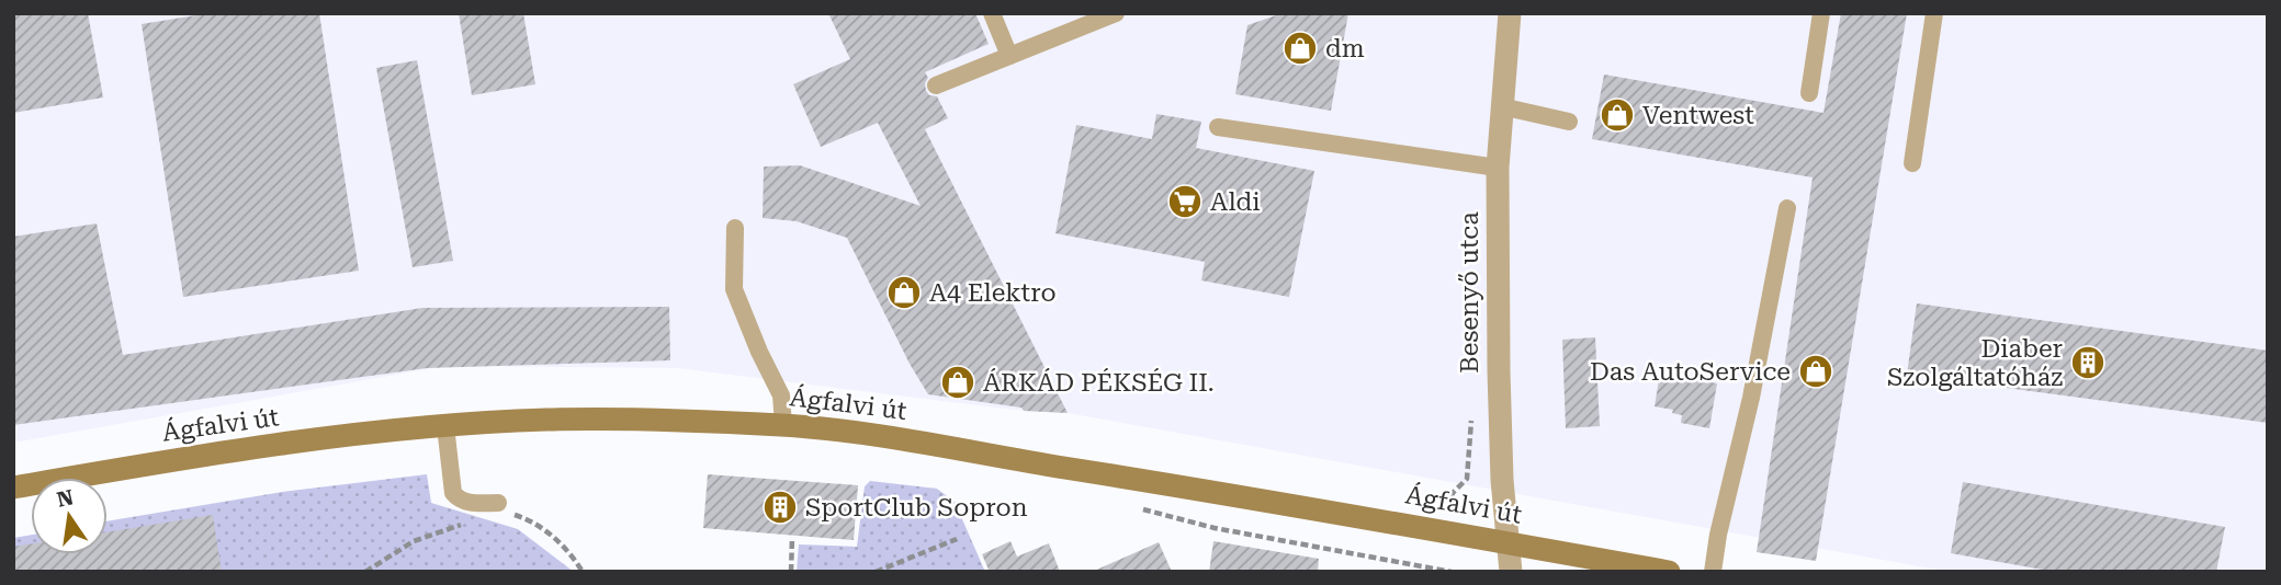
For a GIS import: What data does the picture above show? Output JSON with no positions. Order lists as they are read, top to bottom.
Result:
{
  "streets": {
    "main road": ["Ágfalvi út"],
    "street": ["Besenyő utca"]
  },
  "crossings": [
    ["Besenyő utca", "Ágfalvi út"]
  ],
  "places": {
    "shop": [
      "dm",
      "Ventwest",
      "A4 Elektro",
      "Das AutoService",
      "ÁRKÁD PÉKSÉG II."
    ],
    "supermarket": ["Aldi"],
    "building": ["Diaber Szolgáltatóház", "SportClub Sopron"]
  },
  "north": "top"
}
